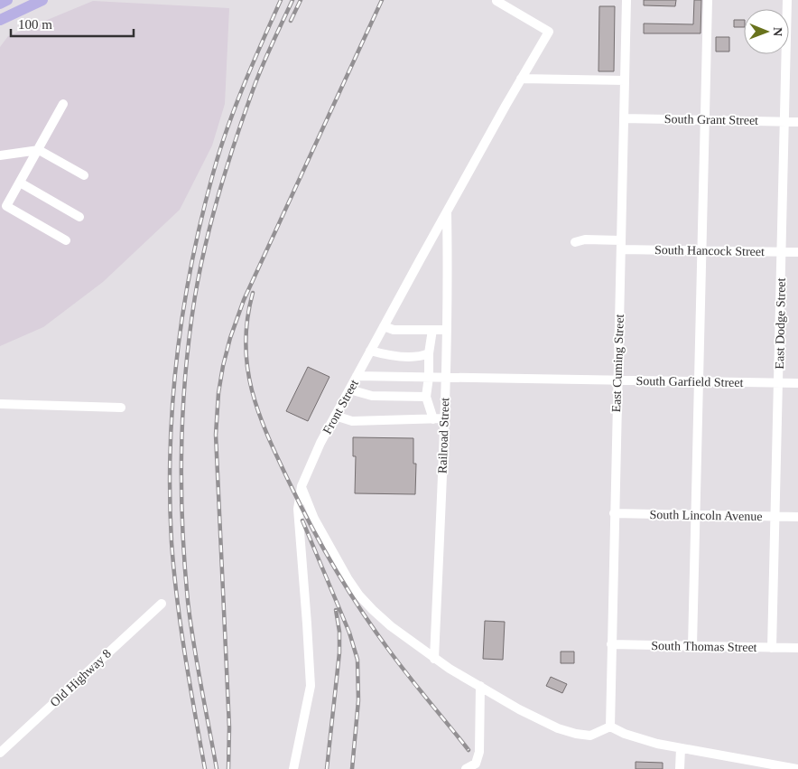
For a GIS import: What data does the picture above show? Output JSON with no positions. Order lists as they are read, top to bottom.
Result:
{
  "streets": {
    "street": [
      "South Grant Street",
      "South Hancock Street",
      "East Dodge Street",
      "East Cuming Street",
      "South Garfield Street",
      "Front Street",
      "Railroad Street",
      "South Lincoln Avenue",
      "South Thomas Street",
      "Old Highway 8"
    ]
  },
  "crossings": [
    ["South Grant Street", "East Dodge Street"],
    ["South Grant Street", "East Cuming Street"],
    ["South Hancock Street", "East Dodge Street"],
    ["South Hancock Street", "East Cuming Street"],
    ["East Dodge Street", "South Garfield Street"],
    ["East Dodge Street", "South Lincoln Avenue"],
    ["East Dodge Street", "South Thomas Street"],
    ["East Cuming Street", "South Garfield Street"],
    ["East Cuming Street", "South Lincoln Avenue"],
    ["East Cuming Street", "South Thomas Street"],
    ["South Garfield Street", "Front Street"],
    ["South Garfield Street", "Railroad Street"],
    ["Front Street", "Railroad Street"]
  ],
  "scale_bar": "100 m",
  "north": "right"
}
